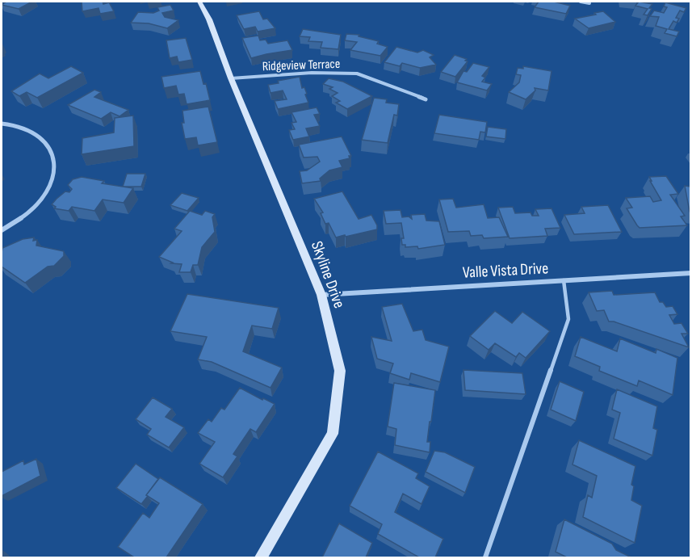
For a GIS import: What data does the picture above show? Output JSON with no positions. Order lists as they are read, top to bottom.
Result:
{
  "streets": {
    "street": ["Ridgeview Terrace", "Valle Vista Drive", "Skyline Drive"]
  },
  "crossings": [
    ["Ridgeview Terrace", "Skyline Drive"],
    ["Valle Vista Drive", "Skyline Drive"]
  ]
}
